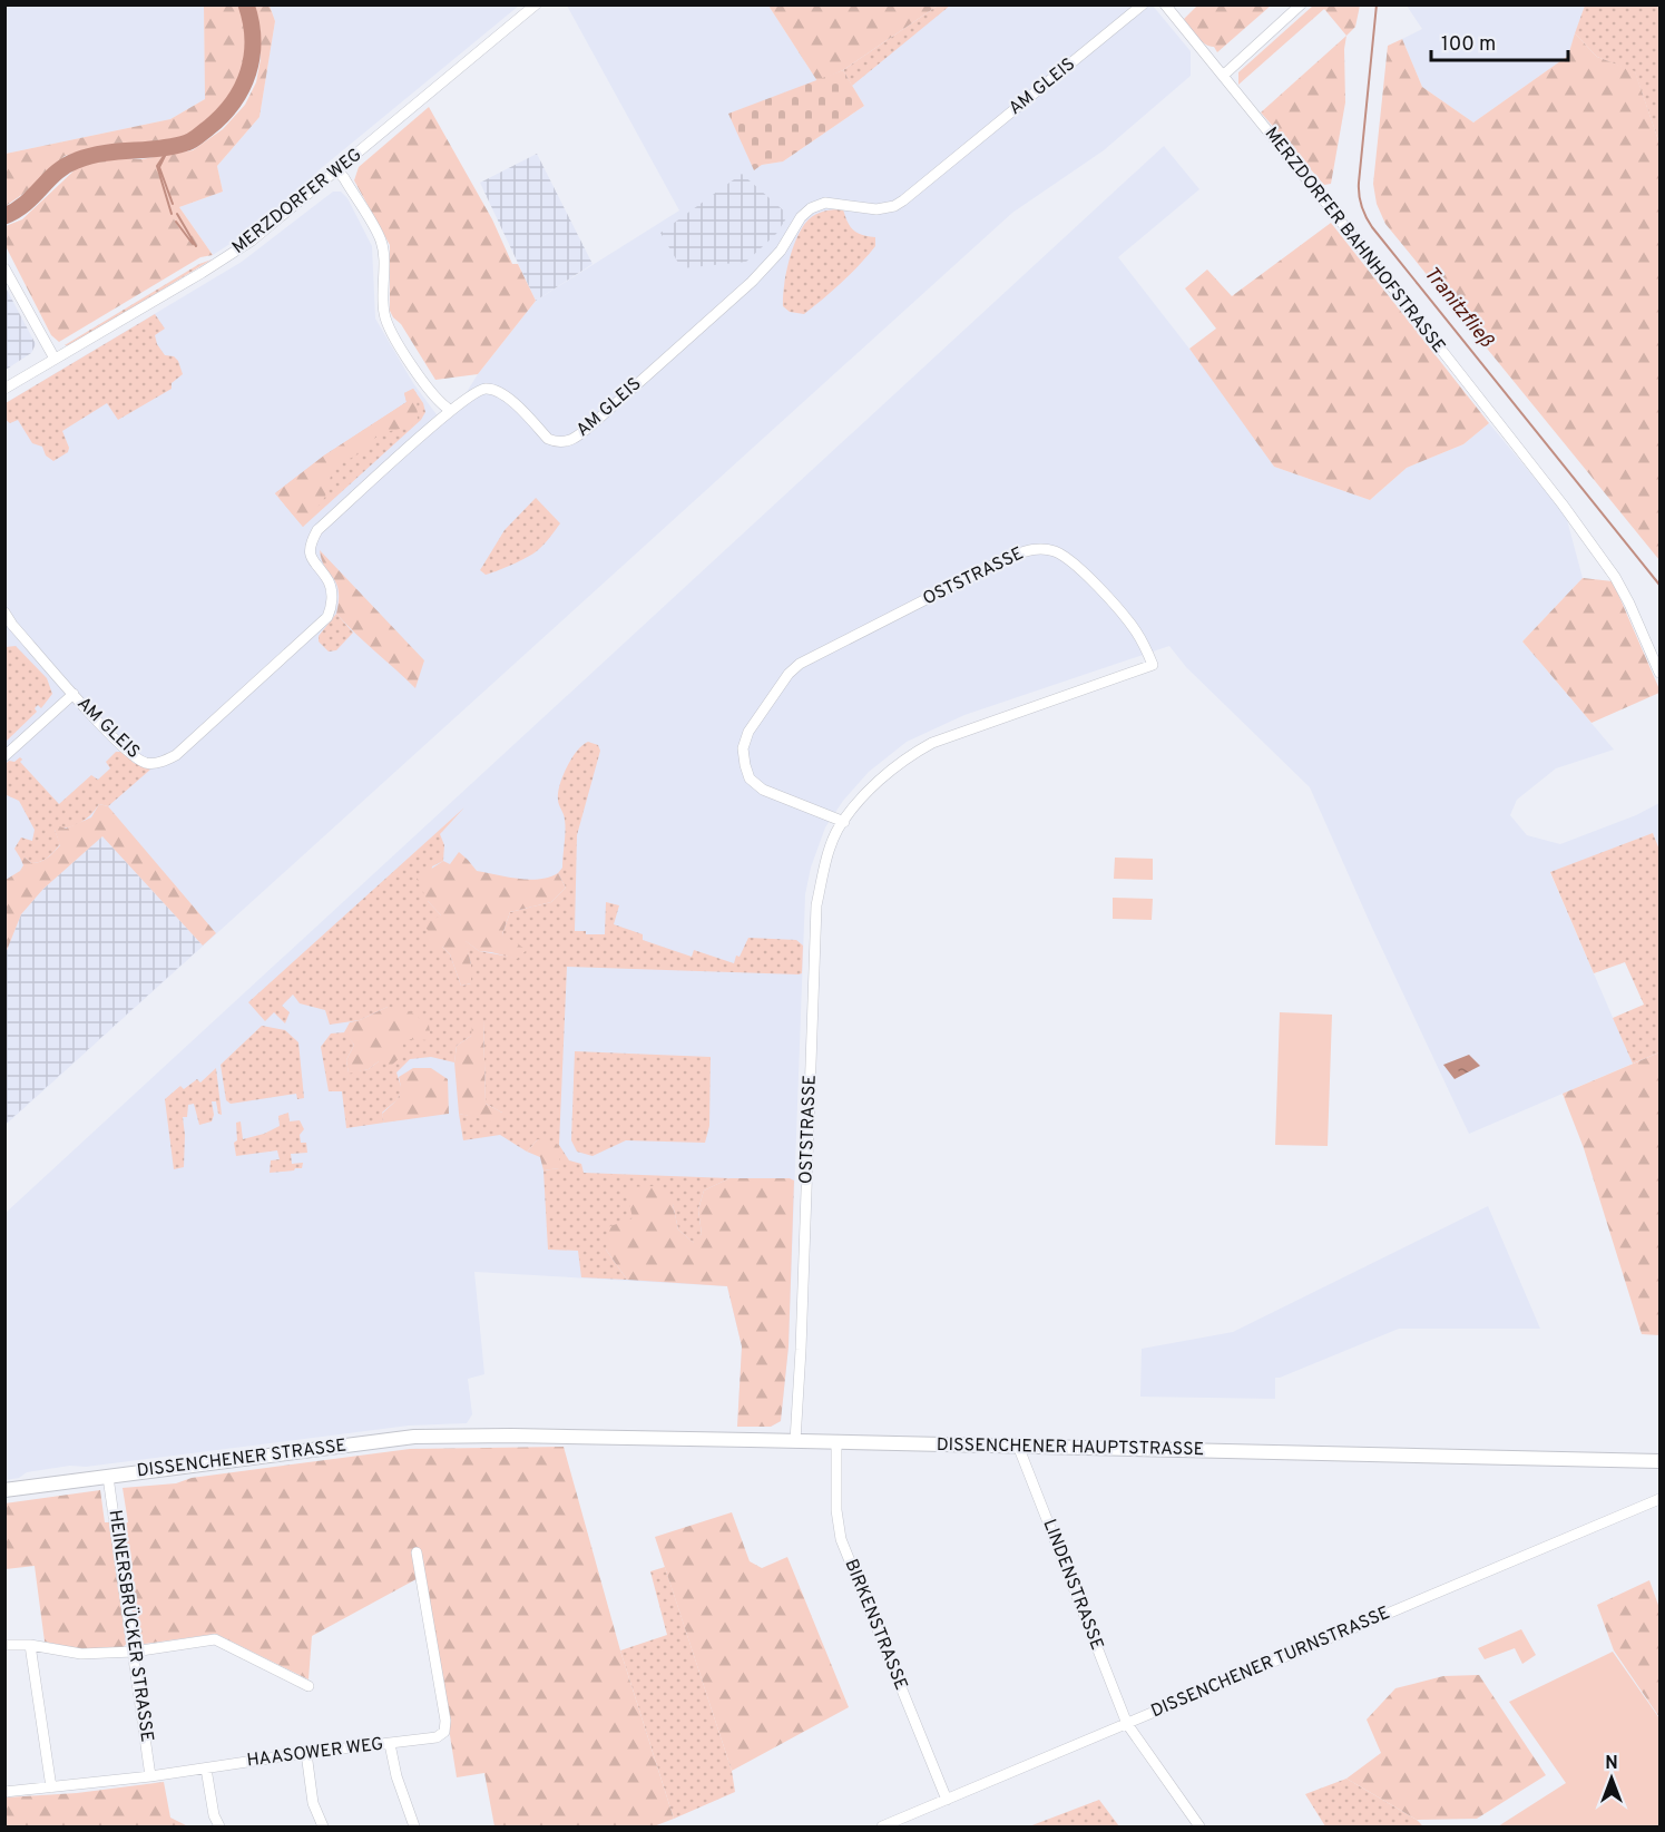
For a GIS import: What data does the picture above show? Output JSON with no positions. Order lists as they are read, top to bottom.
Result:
{
  "streets": {
    "main road": ["DISSENCHENER HAUPTSTRASSE", "DISSENCHENER STRASSE"],
    "street": [
      "AM GLEIS",
      "MERZDORFER WEG",
      "MERZDORFER BAHNHOFSTRASSE",
      "OSTSTRASSE",
      "LINDENSTRASSE",
      "BIRKENSTRASSE",
      "HEINERSBRÜCKER STRASSE",
      "DISSENCHENER TURNSTRASSE",
      "HAASOWER WEG"
    ]
  },
  "crossings": [
    ["OSTSTRASSE", "DISSENCHENER HAUPTSTRASSE"],
    ["DISSENCHENER HAUPTSTRASSE", "DISSENCHENER STRASSE"],
    ["DISSENCHENER HAUPTSTRASSE", "LINDENSTRASSE"],
    ["DISSENCHENER HAUPTSTRASSE", "BIRKENSTRASSE"],
    ["DISSENCHENER STRASSE", "HEINERSBRÜCKER STRASSE"],
    ["LINDENSTRASSE", "DISSENCHENER TURNSTRASSE"],
    ["BIRKENSTRASSE", "DISSENCHENER TURNSTRASSE"],
    ["HEINERSBRÜCKER STRASSE", "HAASOWER WEG"]
  ],
  "water": ["Tranitzfließ"],
  "scale_bar": "100 m",
  "north": "top"
}
